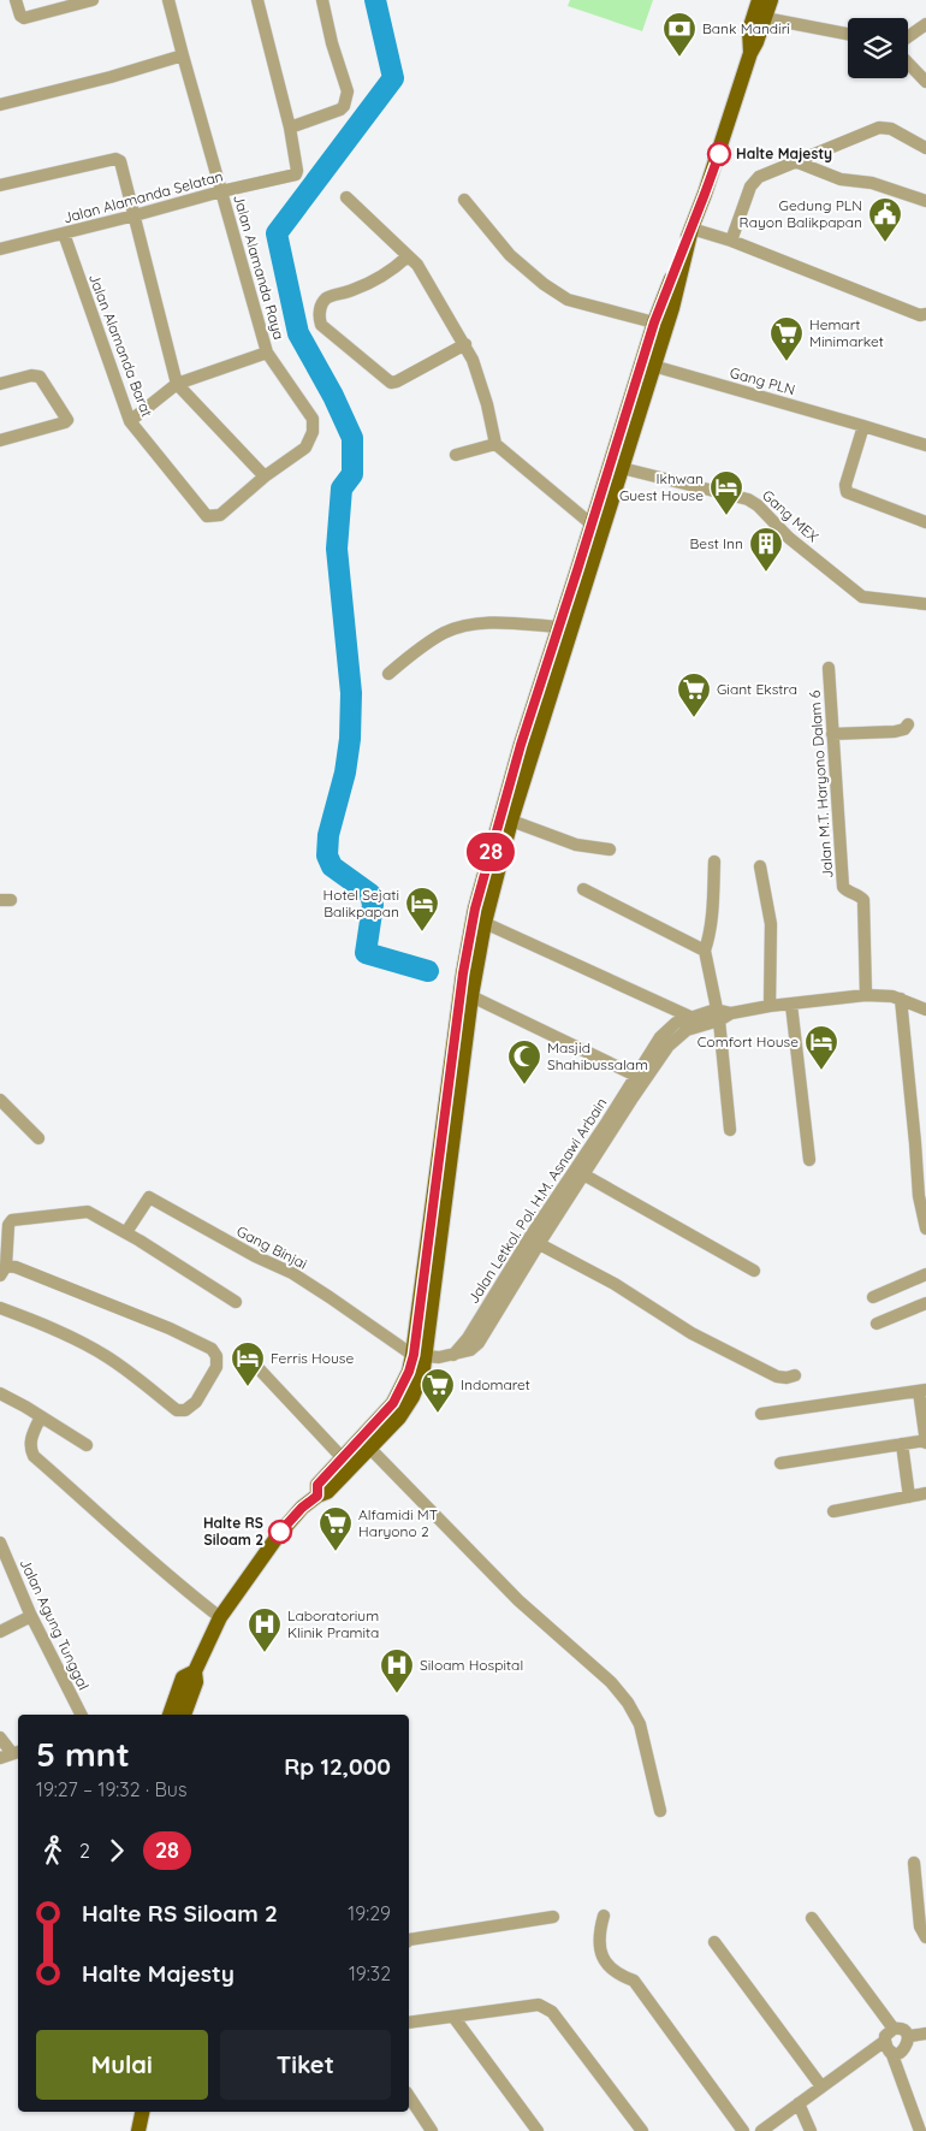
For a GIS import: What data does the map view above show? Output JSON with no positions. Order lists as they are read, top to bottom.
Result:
{
  "streets": {
    "street": [
      "Jalan Alamanda Selatan",
      "Jalan Alamanda Raya",
      "Jalan Alamanda Barat",
      "Gang PLN",
      "Gang MEX",
      "Jalan M.T. Haryono Dalam 6",
      "Jalan Letkol. Pol. H.M. Asnawi Arbain",
      "Gang Binjai",
      "Jalan Agung Tunggal"
    ]
  },
  "crossings": [
    ["Jalan Alamanda Selatan", "Jalan Alamanda Raya"],
    ["Jalan Alamanda Selatan", "Jalan Alamanda Barat"],
    ["Jalan Alamanda Raya", "Jalan Alamanda Barat"],
    ["Jalan M.T. Haryono Dalam 6", "Jalan Letkol. Pol. H.M. Asnawi Arbain"],
    ["Jalan Letkol. Pol. H.M. Asnawi Arbain", "Gang Binjai"]
  ],
  "places": {
    "bank": ["Bank Mandiri"],
    "other": ["Halte Majesty", "Halte RS Siloam 2"],
    "public building": ["Gedung PLN Rayon Balikpapan"],
    "supermarket": [
      "Hemart Minimarket",
      "Giant Ekstra",
      "Indomaret",
      "Alfamidi MT Haryono 2"
    ],
    "hotel": [
      "Ikhwan Guest House",
      "Hotel Sejati Balikpapan",
      "Comfort House",
      "Ferris House"
    ],
    "building": ["Best Inn"],
    "mosque": ["Masjid Shahibussalam"],
    "hospital": ["Laboratorium Klinik Pramita", "Siloam Hospital"]
  },
  "lines": ["bus line 28"],
  "page": {
    "on_map": "28",
    "heading": ["5 mnt", "19:27 – 19:32 · Bus", "Rp 12,000"],
    "legs": ["2", "28"],
    "list": [
      {
        "name": "Halte RS Siloam 2",
        "value": "19:29"
      },
      {
        "name": "Halte Majesty",
        "value": "19:32"
      }
    ],
    "buttons": ["Mulai", "Tiket"]
  }
}
